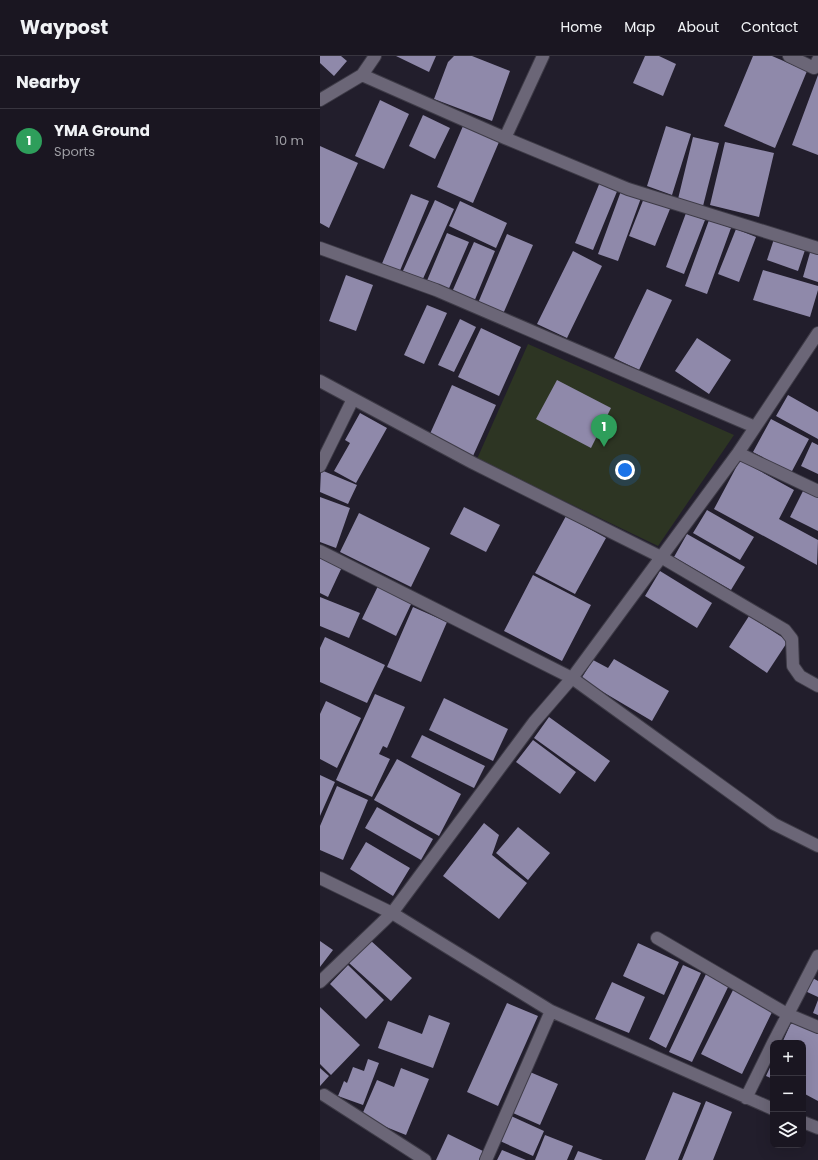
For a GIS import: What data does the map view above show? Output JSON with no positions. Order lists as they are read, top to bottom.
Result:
{
  "page": {
    "header": "Waypost",
    "nav": [
      "Home",
      "Map",
      "About",
      "Contact"
    ],
    "heading": "Nearby",
    "list": [
      {
        "mark": "1",
        "name": "YMA Ground",
        "note": "Sports",
        "value": "10 m"
      }
    ],
    "pins": "1",
    "map_buttons": ["+", "−"]
  }
}
